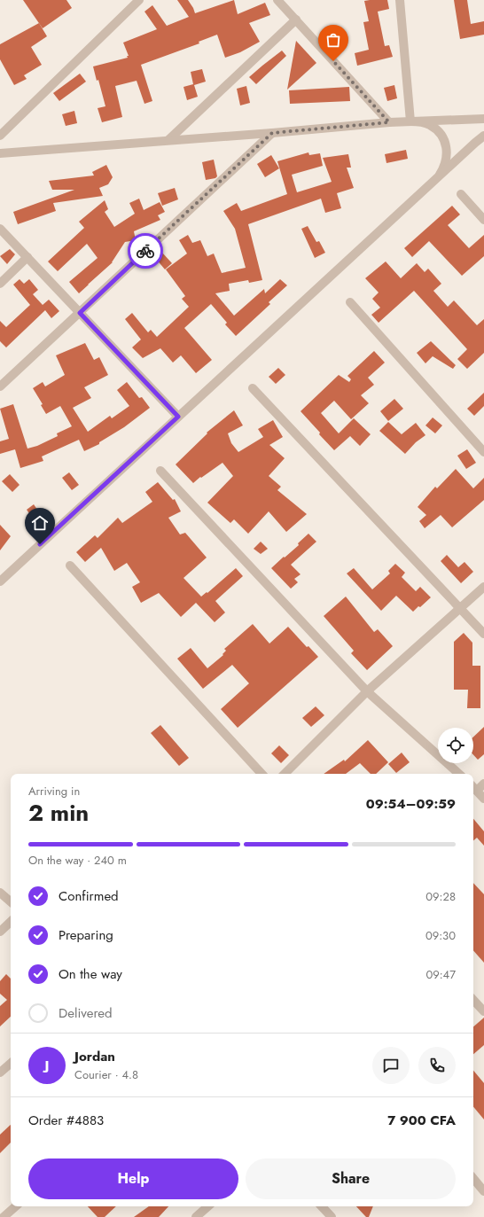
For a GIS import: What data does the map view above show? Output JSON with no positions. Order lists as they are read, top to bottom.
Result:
{
  "page": {
    "heading": ["2 min", "Arriving in", "09:54–09:59"],
    "panel": [
      "Jordan",
      "Courier · 4.8",
      "Order #4883",
      "7 900 CFA"
    ],
    "bar": "On the way · 240 m",
    "list": [
      ["Confirmed", "09:28"],
      ["Preparing", "09:30"],
      ["On the way", "09:47"],
      "Delivered"
    ],
    "round": "J",
    "buttons": ["Help", "Share"]
  }
}
